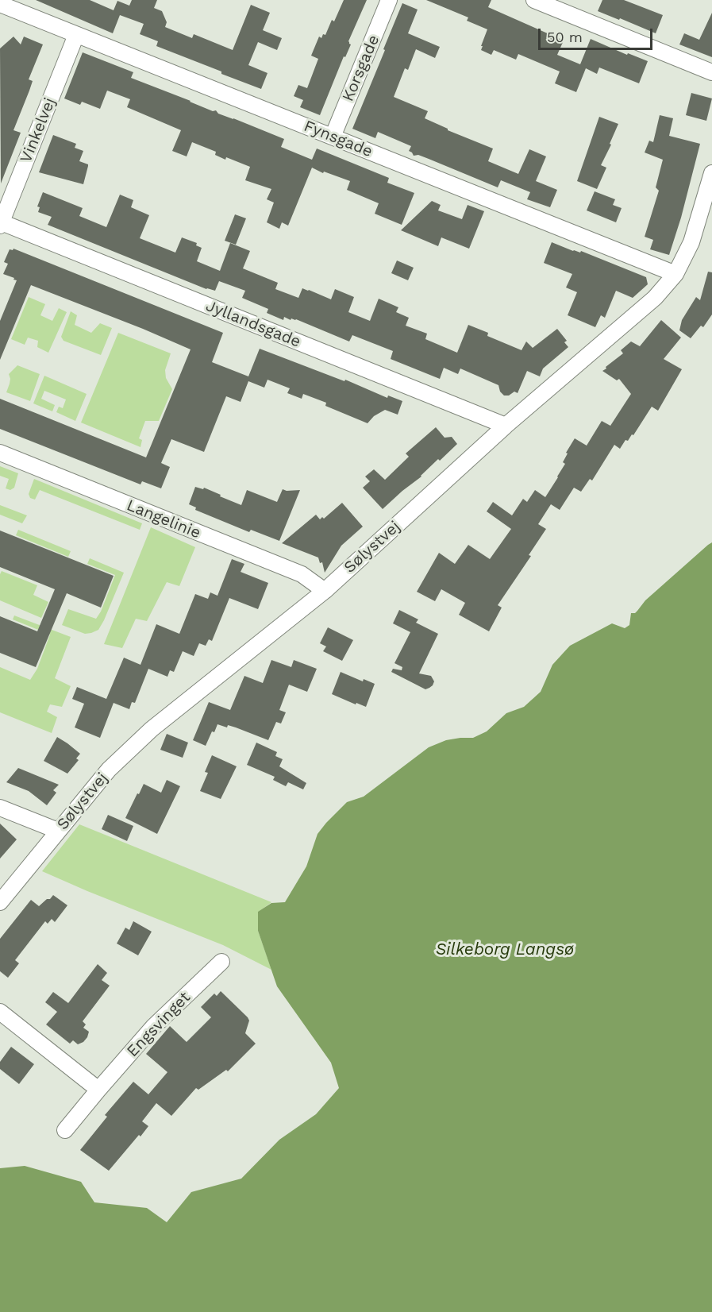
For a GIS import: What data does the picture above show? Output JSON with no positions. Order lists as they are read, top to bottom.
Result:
{
  "streets": {
    "street": [
      "Korsgade",
      "Vinkelvej",
      "Fynsgade",
      "Jyllandsgade",
      "Langelinie",
      "Sølystvej",
      "Engsvinget"
    ]
  },
  "crossings": [
    ["Korsgade", "Fynsgade"],
    ["Vinkelvej", "Fynsgade"],
    ["Vinkelvej", "Jyllandsgade"],
    ["Fynsgade", "Sølystvej"],
    ["Jyllandsgade", "Sølystvej"],
    ["Langelinie", "Sølystvej"]
  ],
  "water": ["Silkeborg Langsø"],
  "scale_bar": "50 m"
}
